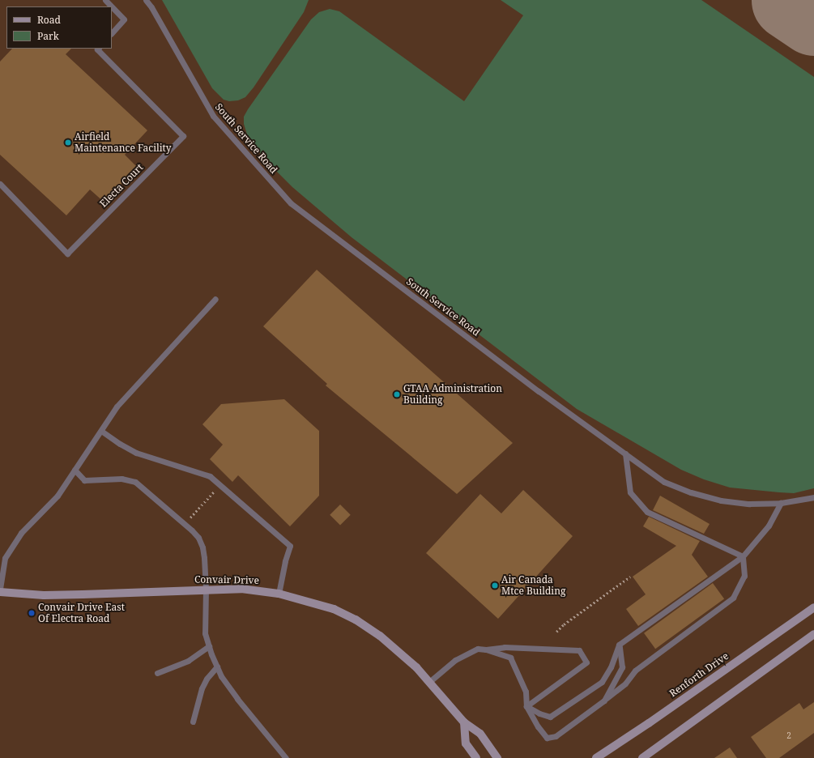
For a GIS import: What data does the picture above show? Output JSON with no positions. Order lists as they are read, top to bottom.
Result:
{
  "streets": {
    "street": ["Convair Drive", "Renforth Drive"],
    "lane": ["South Service Road", "Electa Court"]
  },
  "places": [
    "Airfield Maintenance Facility",
    "GTAA Administration Building",
    "Air Canada Mtce Building",
    "Convair Drive East Of Electra Road"
  ],
  "house_numbers": ["2"],
  "legend": ["Road", "Park"]
}
